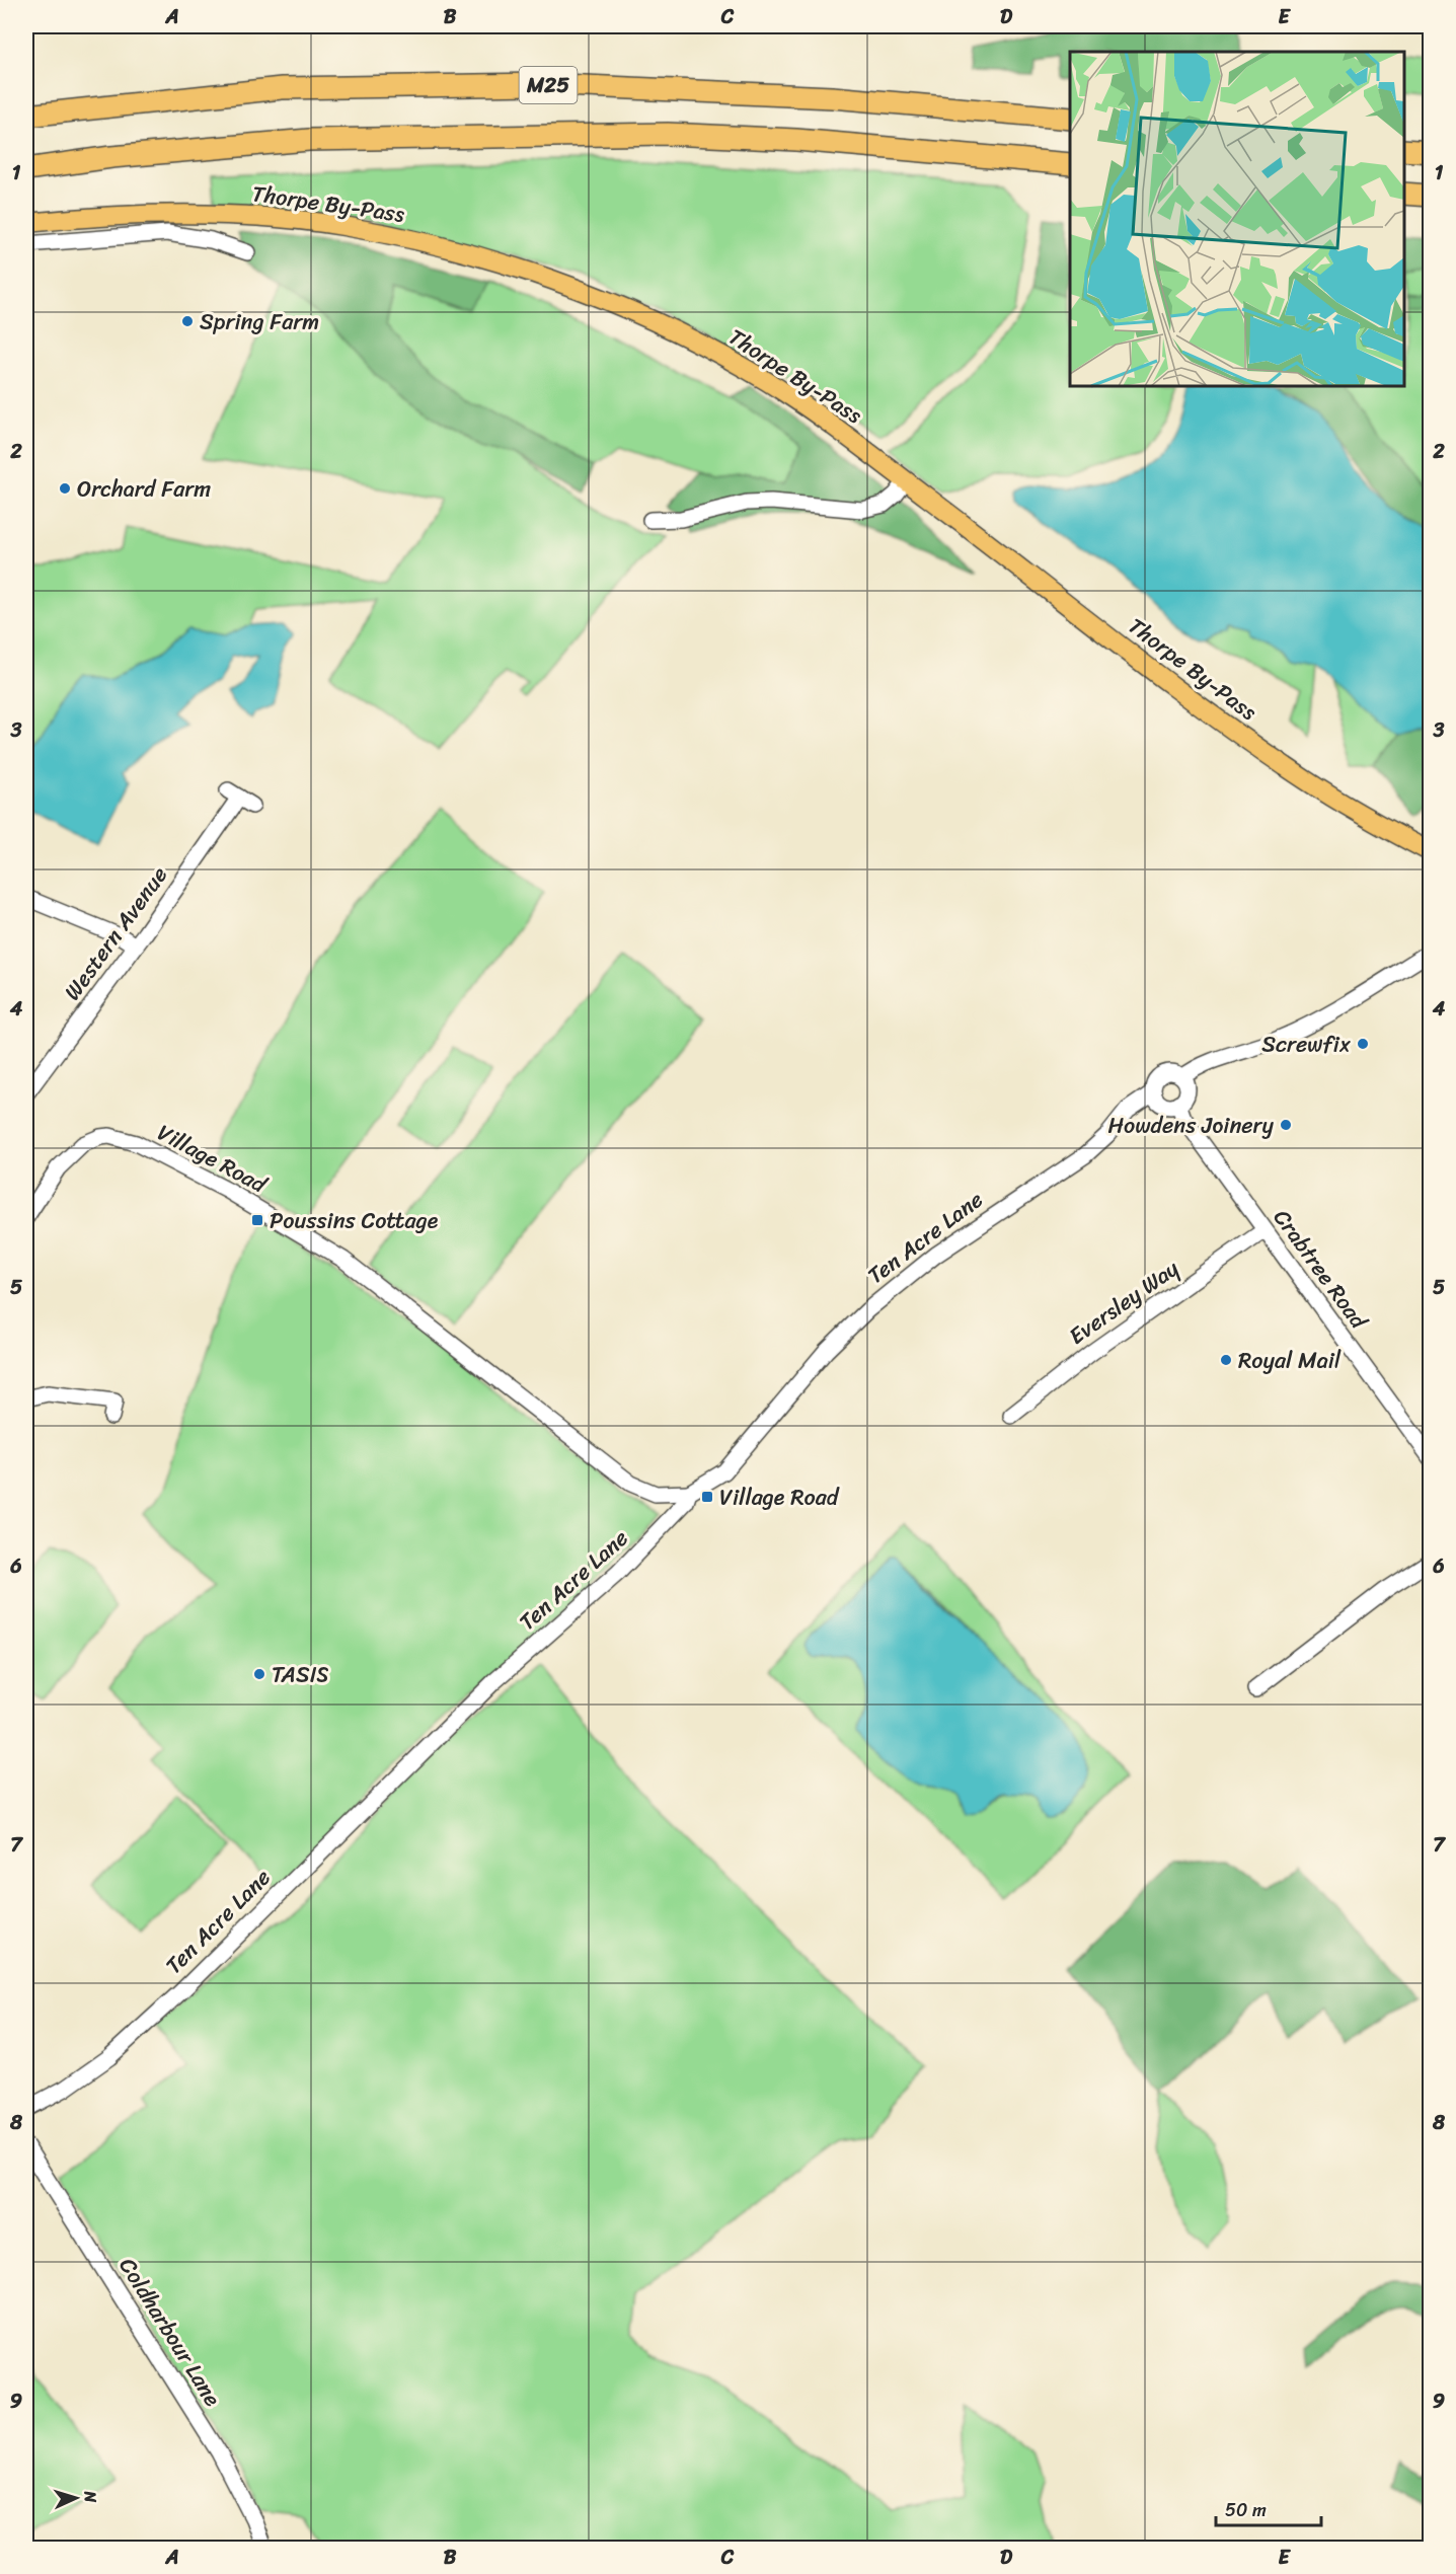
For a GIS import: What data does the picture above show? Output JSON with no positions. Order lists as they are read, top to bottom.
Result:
{
  "streets": {
    "highway": ["M25"],
    "main road": ["Thorpe By-Pass"],
    "street": [
      "Western Avenue",
      "Village Road",
      "Ten Acre Lane",
      "Crabtree Road",
      "Eversley Way",
      "Coldharbour Lane"
    ]
  },
  "crossings": [
    ["Village Road", "Ten Acre Lane"],
    ["Ten Acre Lane", "Crabtree Road"],
    ["Crabtree Road", "Eversley Way"]
  ],
  "places": {
    "other": [
      "Spring Farm",
      "Orchard Farm",
      "Screwfix",
      "Howdens Joinery",
      "Royal Mail",
      "TASIS"
    ],
    "transit": ["Poussins Cottage", "Village Road"]
  },
  "scale_bar": "50 m",
  "north": "right",
  "grid": {
    "columns": [
      "A",
      "B",
      "C",
      "D",
      "E"
    ],
    "rows": [
      "1",
      "2",
      "3",
      "4",
      "5",
      "6",
      "7",
      "8",
      "9"
    ]
  }
}
